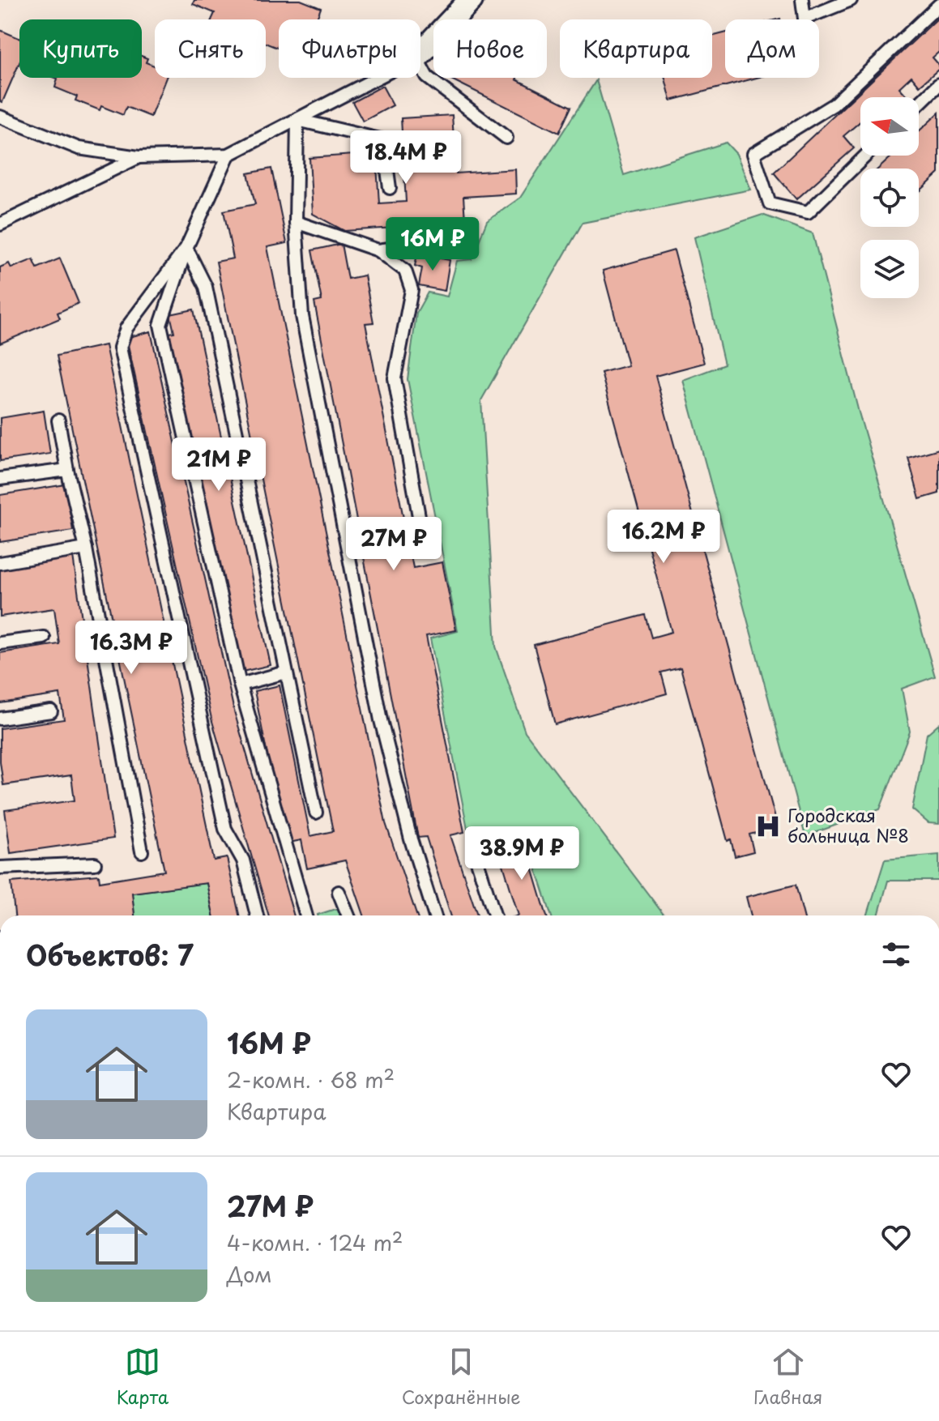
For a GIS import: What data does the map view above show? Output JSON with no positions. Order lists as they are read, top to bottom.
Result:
{
  "places": {
    "hospital": ["Городская больница №8"]
  },
  "north": "left",
  "page": {
    "chip": [
      "Купить",
      "Снять",
      "Фильтры",
      "Новое",
      "Квартира",
      "Дом"
    ],
    "price": [
      "18.4M ₽",
      "16M ₽",
      "21M ₽",
      "16.2M ₽",
      "27M ₽",
      "16.3M ₽",
      "38.9M ₽"
    ],
    "heading": "Объектов: 7",
    "list": [
      {
        "name": "16M ₽",
        "note": "2-комн. · 68 m² · Квартира"
      },
      {
        "name": "27M ₽",
        "note": "4-комн. · 124 m² · Дом"
      }
    ],
    "tabs": ["Карта", "Сохранённые", "Главная"]
  }
}
